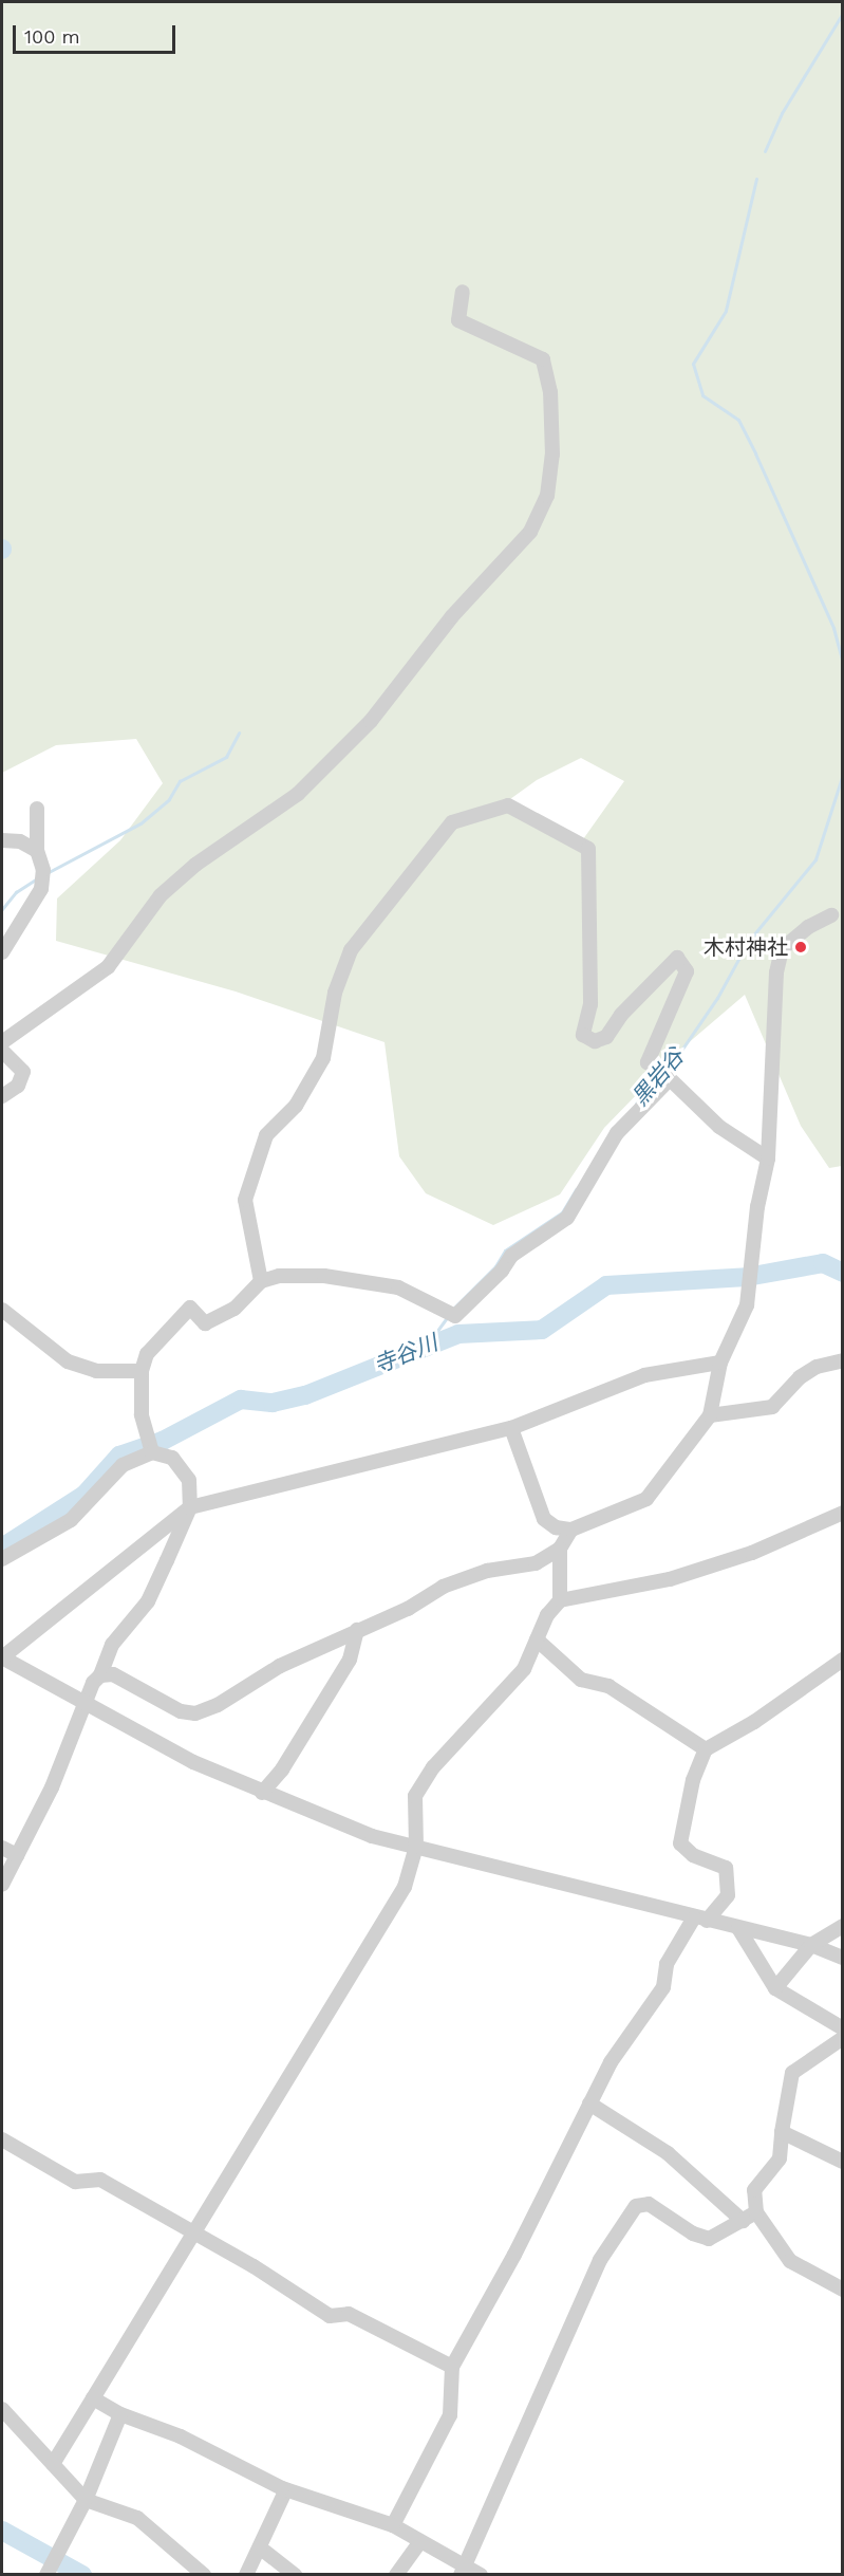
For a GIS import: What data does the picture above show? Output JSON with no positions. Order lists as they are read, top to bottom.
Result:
{
  "water": ["黒岩谷", "寺谷川"],
  "places": ["木村神社"],
  "scale_bar": "100 m"
}
